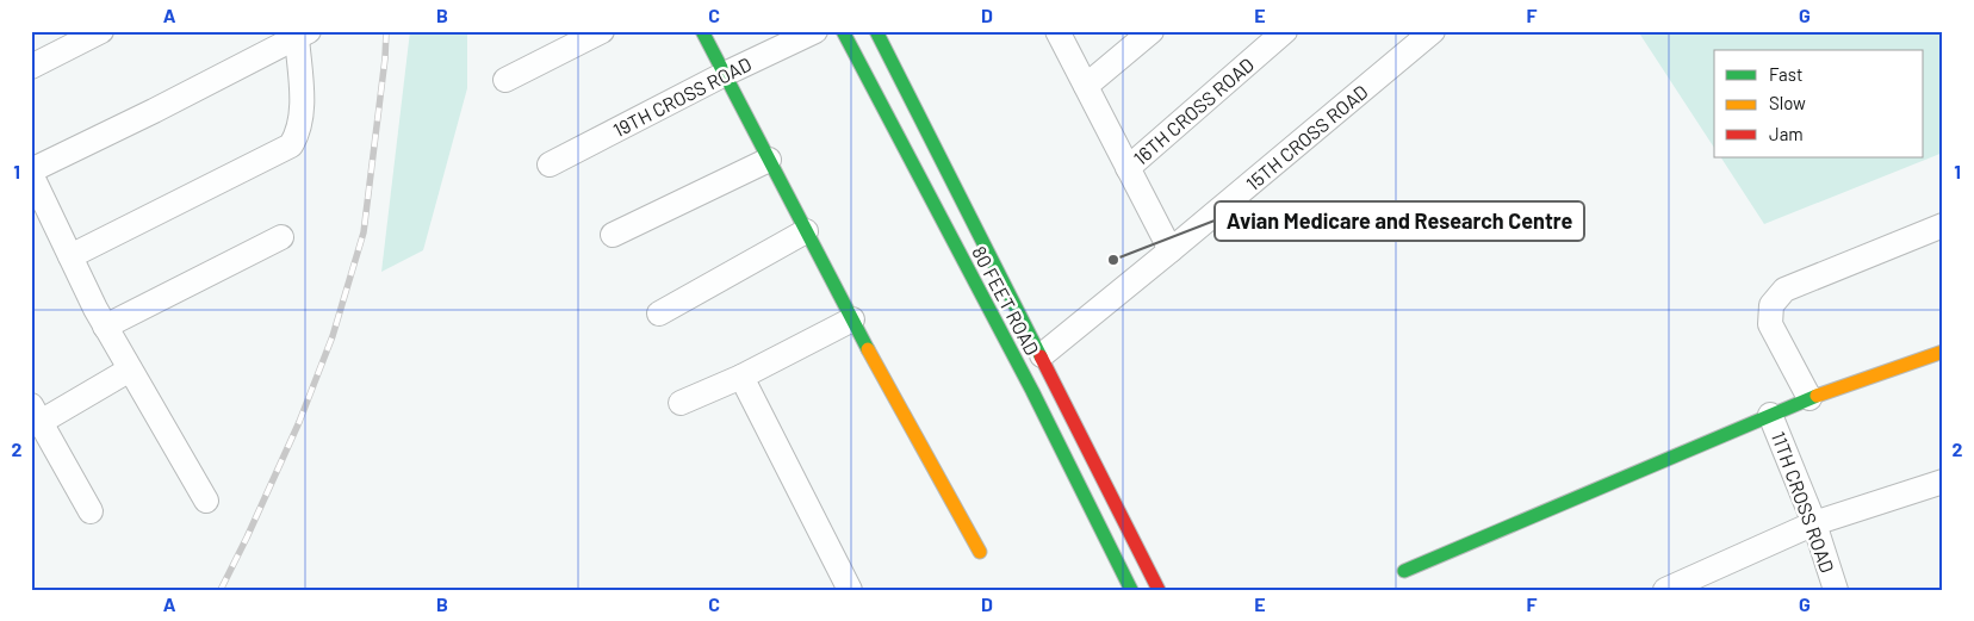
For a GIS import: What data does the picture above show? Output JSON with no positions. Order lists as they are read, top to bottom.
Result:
{
  "streets": {
    "main road": ["80 FEET ROAD"],
    "street": [
      "19TH CROSS ROAD",
      "16TH CROSS ROAD",
      "15TH CROSS ROAD",
      "11TH CROSS ROAD"
    ]
  },
  "crossings": [
    ["15TH CROSS ROAD", "80 FEET ROAD"]
  ],
  "places": ["Avian Medicare and Research Centre"],
  "legend": ["Fast", "Slow", "Jam"],
  "grid": {
    "columns": [
      "A",
      "B",
      "C",
      "D",
      "E",
      "F",
      "G"
    ],
    "rows": ["1", "2"]
  }
}
